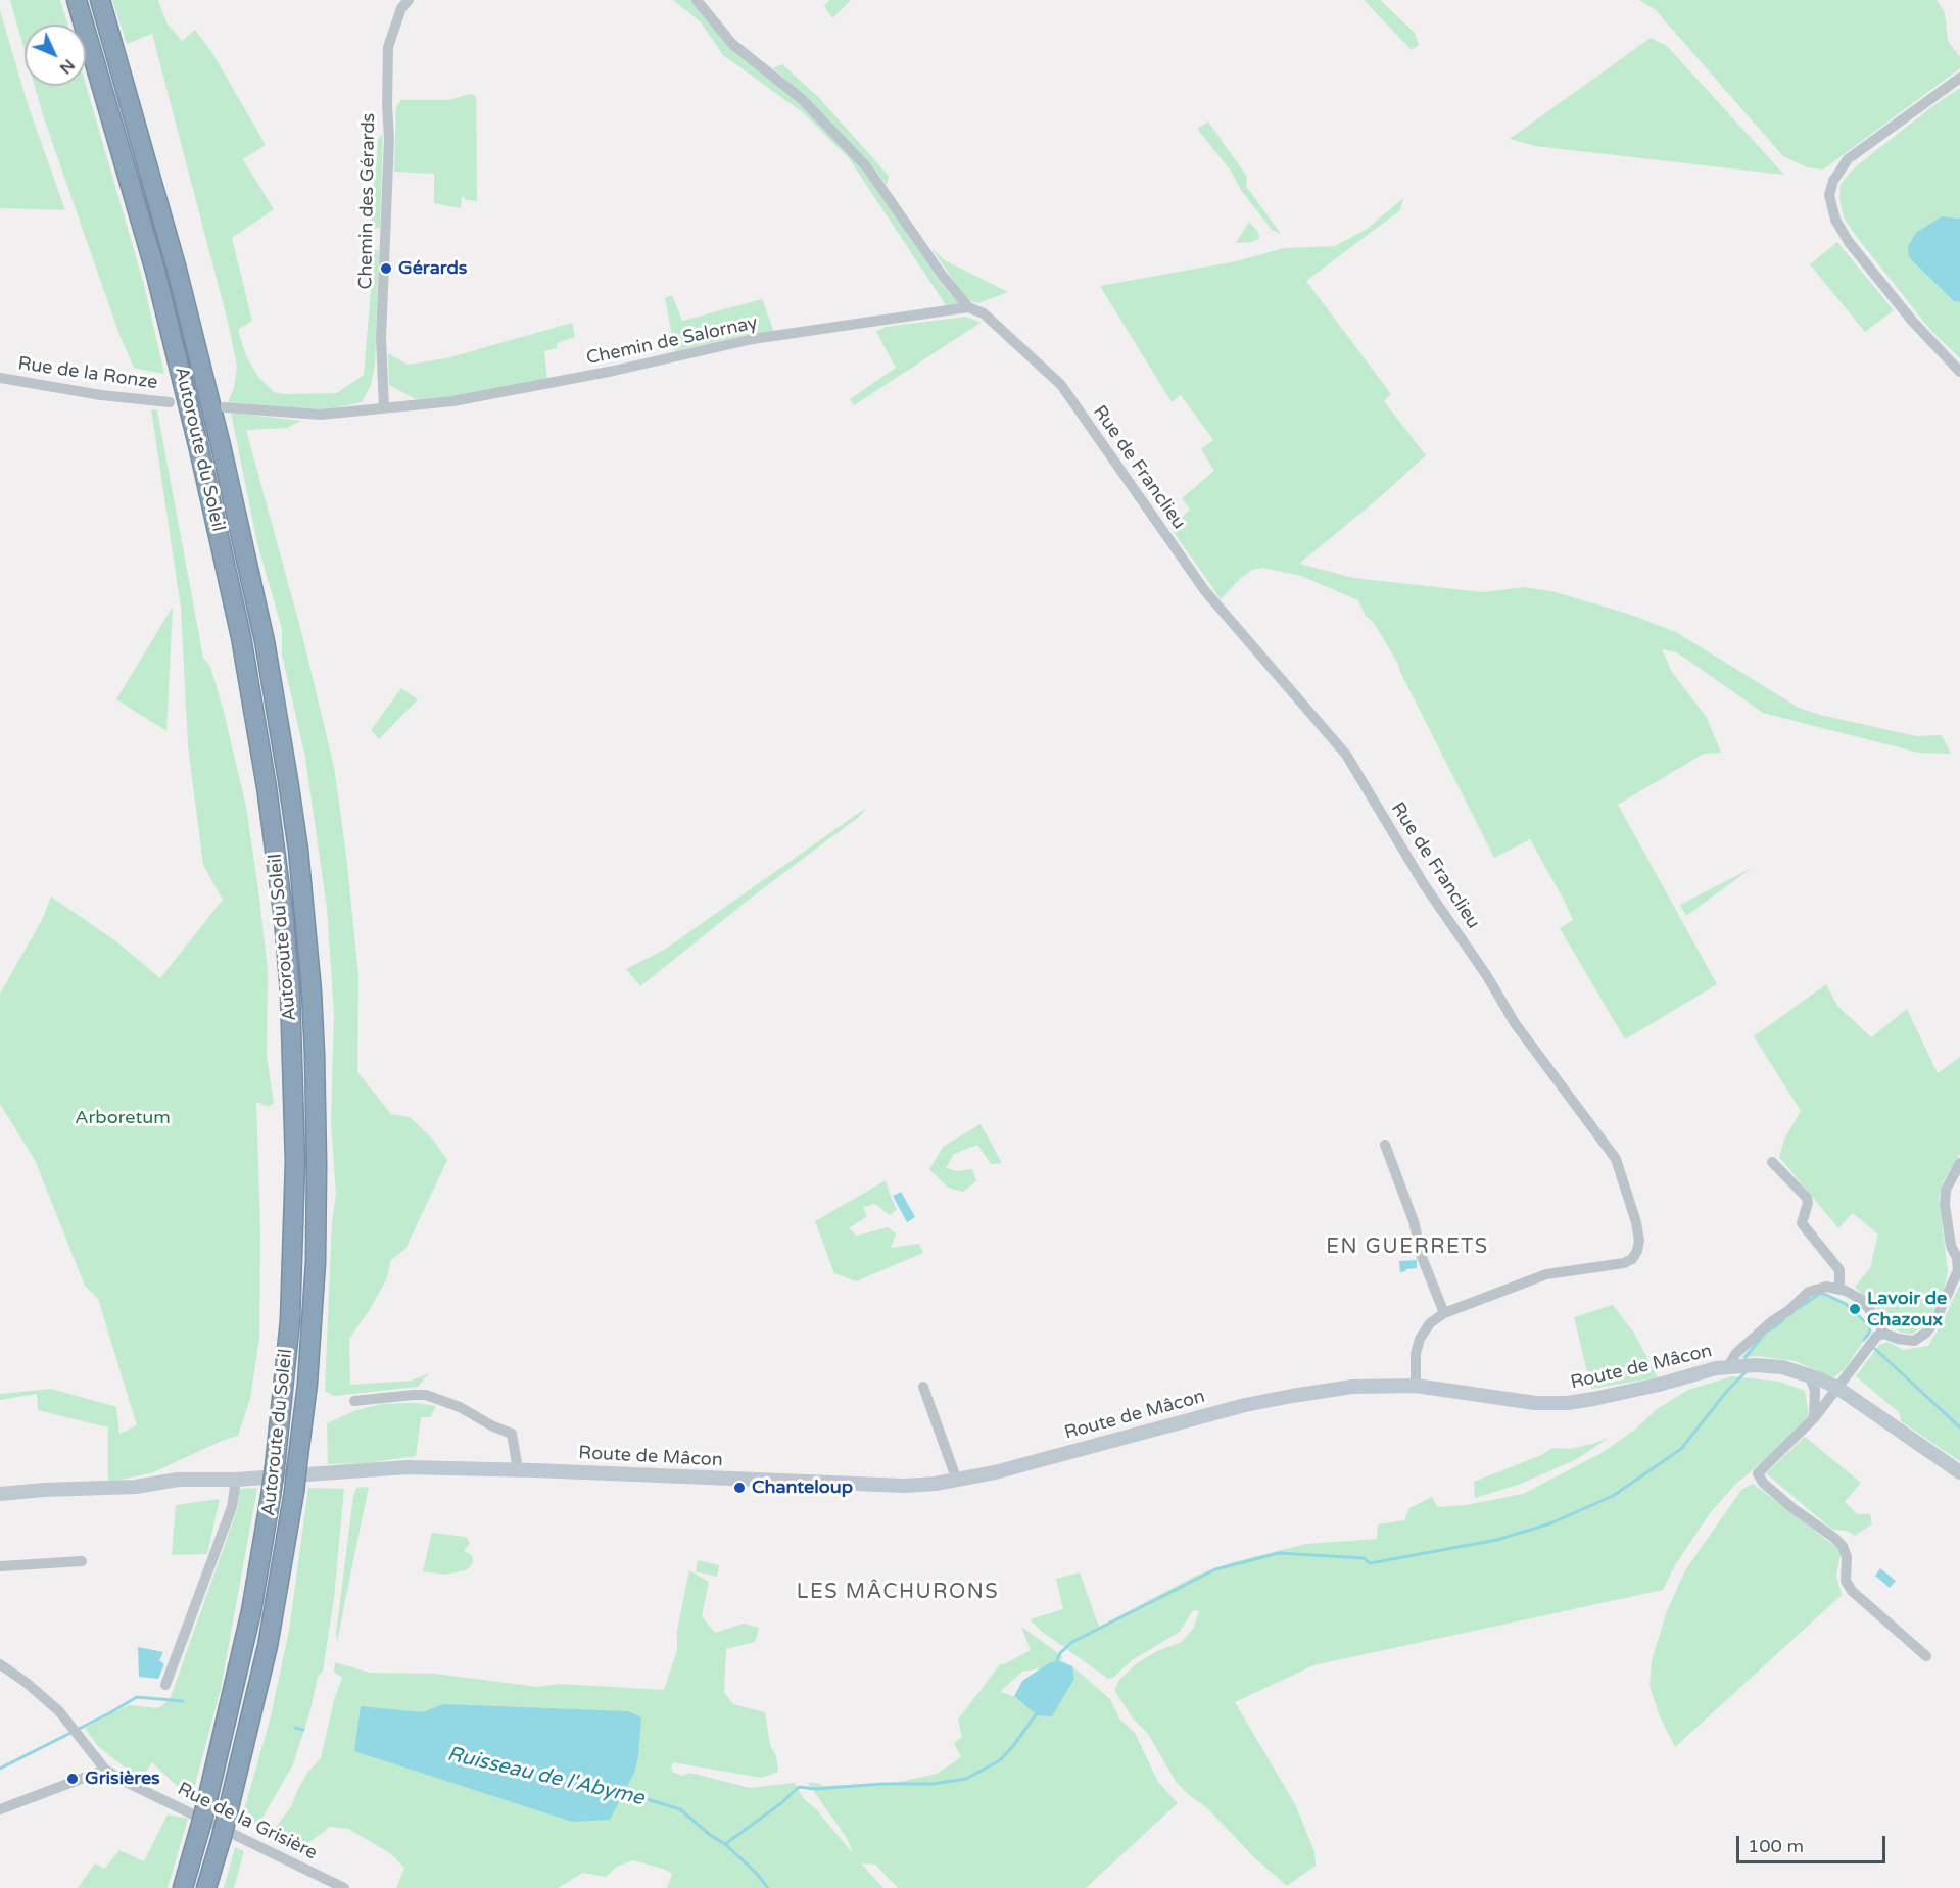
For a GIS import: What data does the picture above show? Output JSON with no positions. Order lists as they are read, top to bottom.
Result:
{
  "streets": {
    "highway": ["Autoroute du Soleil"],
    "street": [
      "Chemin des Gérards",
      "Chemin de Salornay",
      "Rue de la Ronze",
      "Rue de Franclieu",
      "Route de Mâcon",
      "Rue de la Grisière"
    ]
  },
  "crossings": [
    ["Chemin des Gérards", "Chemin de Salornay"],
    ["Chemin de Salornay", "Rue de Franclieu"],
    ["Autoroute du Soleil", "Route de Mâcon"],
    ["Rue de Franclieu", "Route de Mâcon"]
  ],
  "districts": ["EN GUERRETS", "LES MÂCHURONS"],
  "water": ["Ruisseau de l'Abyme"],
  "parks": ["Arboretum"],
  "places": [
    "Gérards",
    "Lavoir de Chazoux",
    "Chanteloup",
    "Grisières"
  ],
  "scale_bar": "100 m",
  "north": "bottom right"
}
